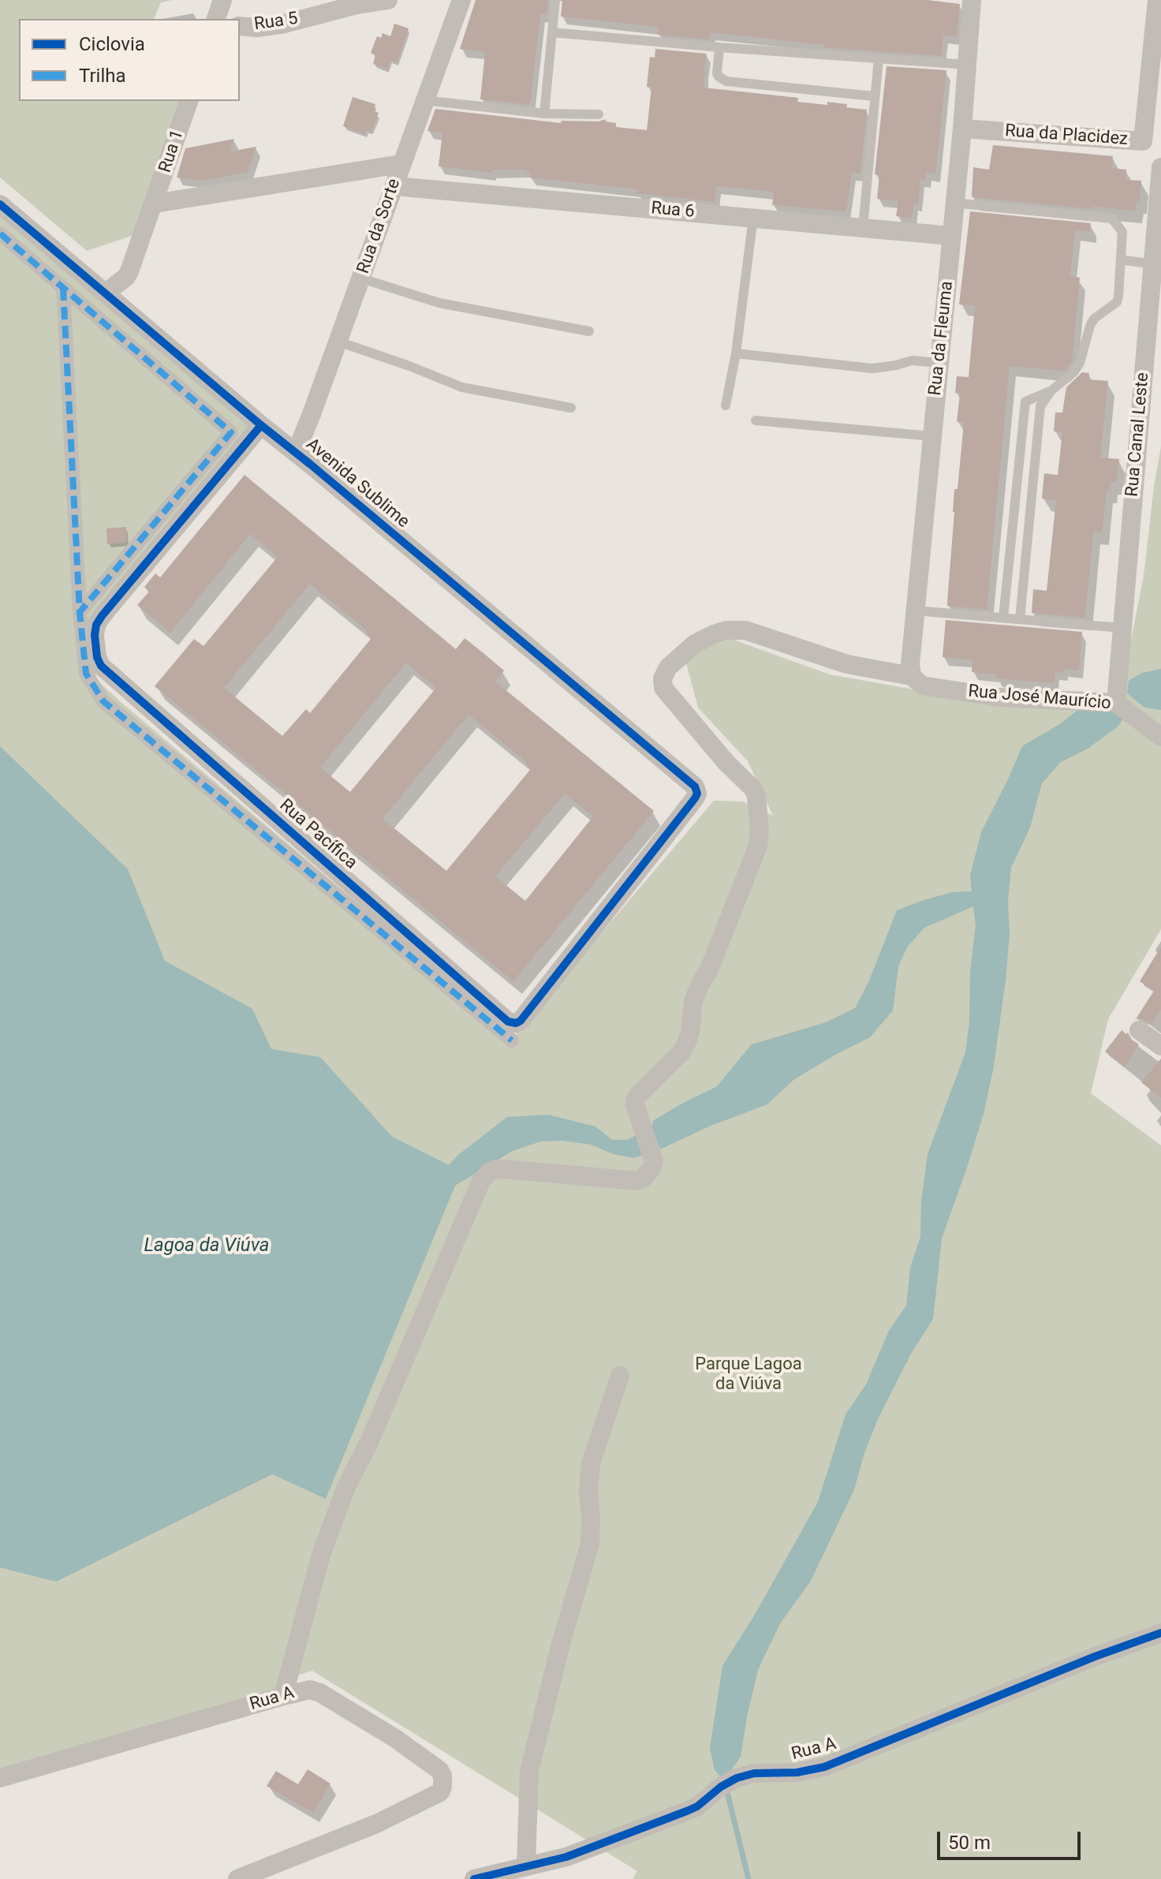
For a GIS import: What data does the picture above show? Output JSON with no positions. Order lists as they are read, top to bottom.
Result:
{
  "streets": {
    "street": [
      "Rua 5",
      "Rua da Placidez",
      "Rua 1",
      "Rua 6",
      "Rua da Sorte",
      "Rua da Fleuma",
      "Rua Canal Leste",
      "Avenida Sublime",
      "Rua José Maurício",
      "Rua Pacífica",
      "Rua A"
    ]
  },
  "crossings": [
    ["Rua da Placidez", "Rua da Fleuma"],
    ["Rua 1", "Avenida Sublime"],
    ["Rua 6", "Rua da Sorte"],
    ["Rua 6", "Rua da Fleuma"],
    ["Rua da Sorte", "Avenida Sublime"],
    ["Rua da Fleuma", "Rua José Maurício"],
    ["Rua Canal Leste", "Rua José Maurício"],
    ["Avenida Sublime", "Rua Pacífica"],
    ["Rua José Maurício", "Rua A"]
  ],
  "water": ["Lagoa da Viúva"],
  "parks": ["Parque Lagoa da Viúva"],
  "legend": ["Ciclovia", "Trilha"],
  "scale_bar": "50 m"
}
